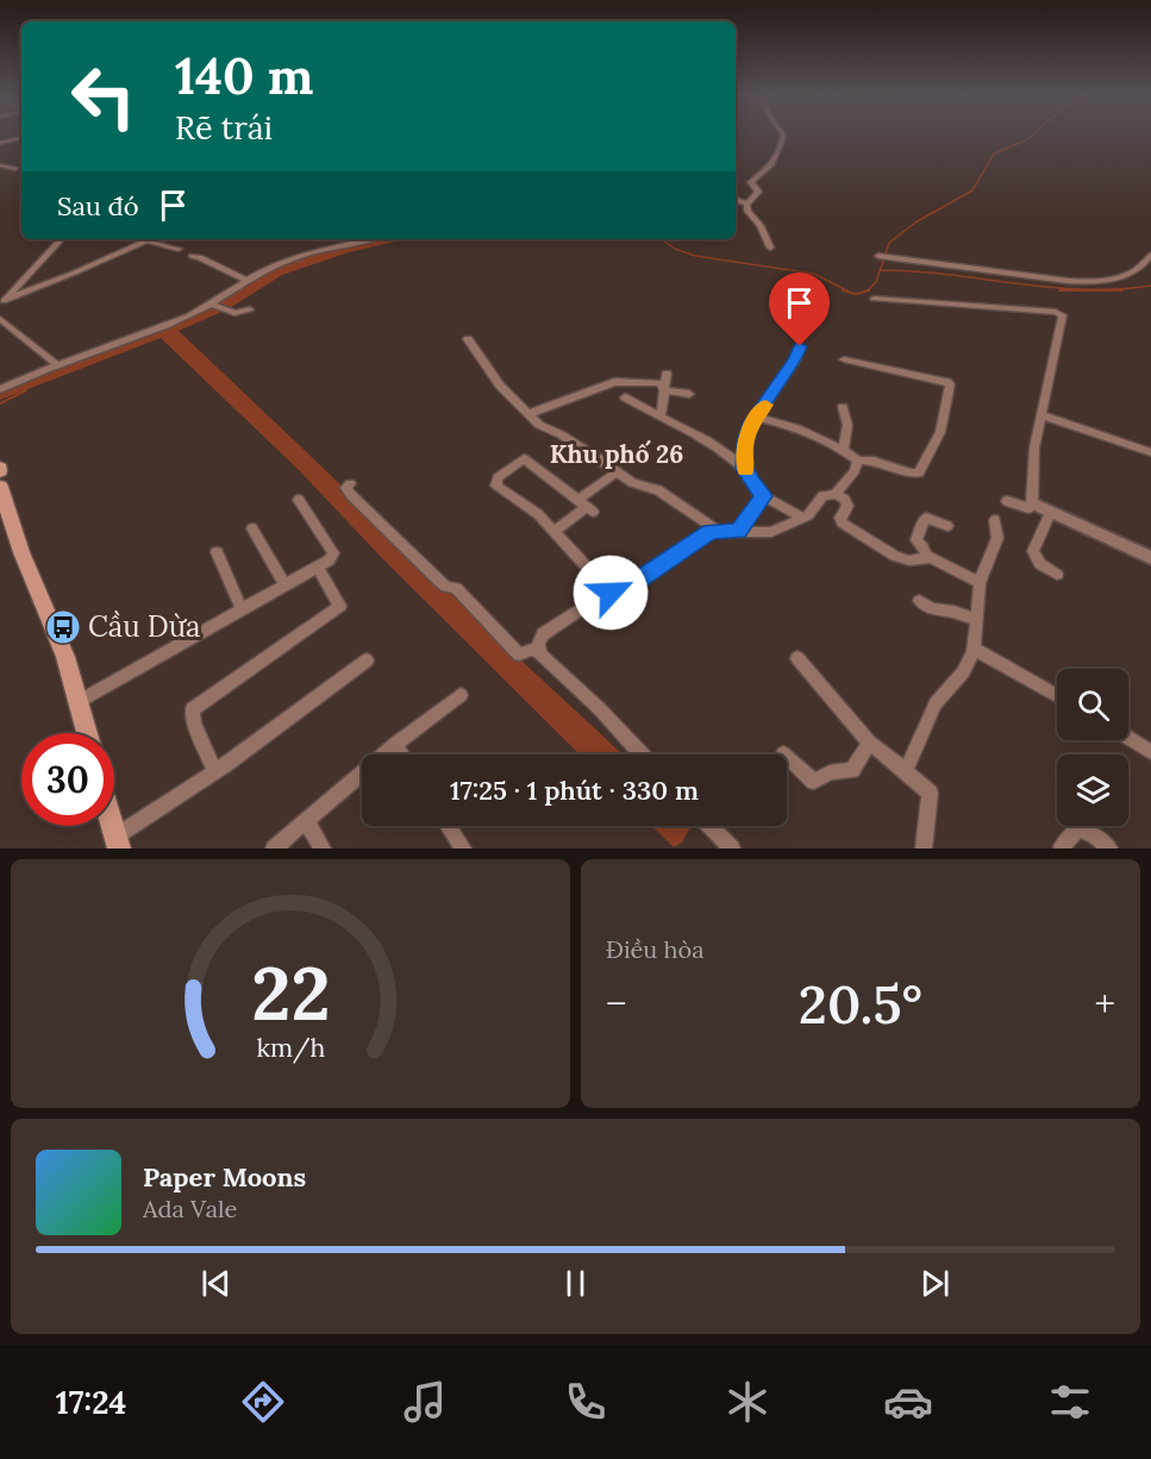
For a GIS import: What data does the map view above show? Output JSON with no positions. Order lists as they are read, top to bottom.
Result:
{
  "districts": ["Khu phố 26"],
  "places": {
    "bus stop": ["Cầu Dừa"]
  },
  "page": {
    "turn": ["140 m", "Rẽ trái"],
    "then": "Sau đó",
    "limit": "30",
    "trip": "17:25 · 1 phút · 330 m",
    "tile": "Điều hòa",
    "heat": ["−", "20.5°", "+"],
    "song": ["Paper Moons", "Ada Vale"],
    "tabs": "17:24",
    "gauge": ["22", "km/h"]
  }
}
